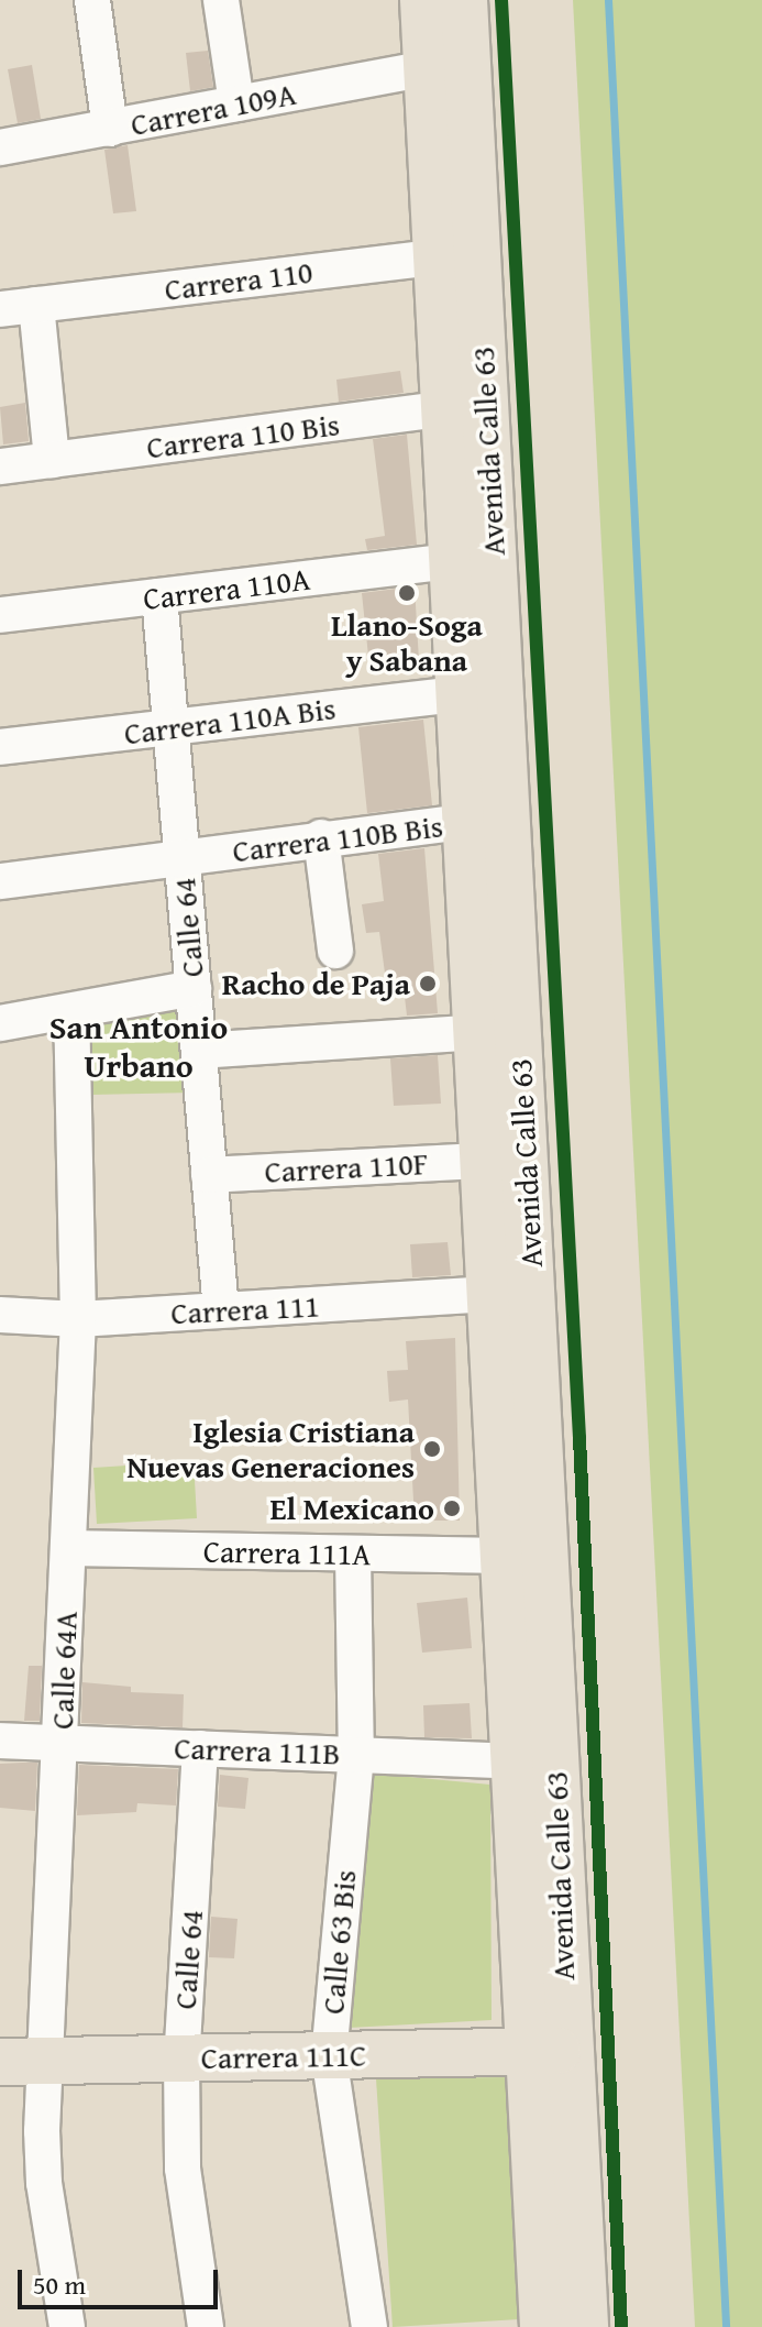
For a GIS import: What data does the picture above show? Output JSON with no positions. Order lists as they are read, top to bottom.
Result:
{
  "streets": {
    "main road": ["Avenida Calle 63", "Carrera 111C"],
    "street": [
      "Carrera 109A",
      "Carrera 110",
      "Carrera 110 Bis",
      "Carrera 110A",
      "Carrera 110A Bis",
      "Carrera 110B Bis",
      "Calle 64",
      "Carrera 110F",
      "Carrera 111",
      "Carrera 111A",
      "Calle 64A",
      "Carrera 111B",
      "Calle 63 Bis"
    ]
  },
  "crossings": [
    ["Carrera 109A", "Avenida Calle 63"],
    ["Carrera 110", "Avenida Calle 63"],
    ["Carrera 110 Bis", "Avenida Calle 63"],
    ["Avenida Calle 63", "Carrera 110A"],
    ["Avenida Calle 63", "Carrera 110A Bis"],
    ["Avenida Calle 63", "Carrera 110B Bis"],
    ["Avenida Calle 63", "Carrera 110F"],
    ["Avenida Calle 63", "Carrera 111"],
    ["Avenida Calle 63", "Carrera 111A"],
    ["Avenida Calle 63", "Carrera 111B"],
    ["Avenida Calle 63", "Carrera 111C"],
    ["Carrera 110A", "Calle 64"],
    ["Carrera 110A Bis", "Calle 64"],
    ["Carrera 110B Bis", "Calle 64"],
    ["Calle 64", "Carrera 110F"],
    ["Calle 64", "Carrera 111"],
    ["Calle 64", "Carrera 111B"],
    ["Calle 64", "Carrera 111C"],
    ["Carrera 111", "Calle 64A"],
    ["Carrera 111A", "Calle 64A"],
    ["Carrera 111A", "Calle 63 Bis"],
    ["Calle 64A", "Carrera 111B"],
    ["Calle 64A", "Carrera 111C"],
    ["Carrera 111B", "Calle 63 Bis"],
    ["Calle 63 Bis", "Carrera 111C"]
  ],
  "districts": ["San Antonio Urbano"],
  "places": [
    "Llano-Soga y Sabana",
    "Racho de Paja",
    "Iglesia Cristiana Nuevas Generaciones",
    "El Mexicano"
  ],
  "scale_bar": "50 m"
}
